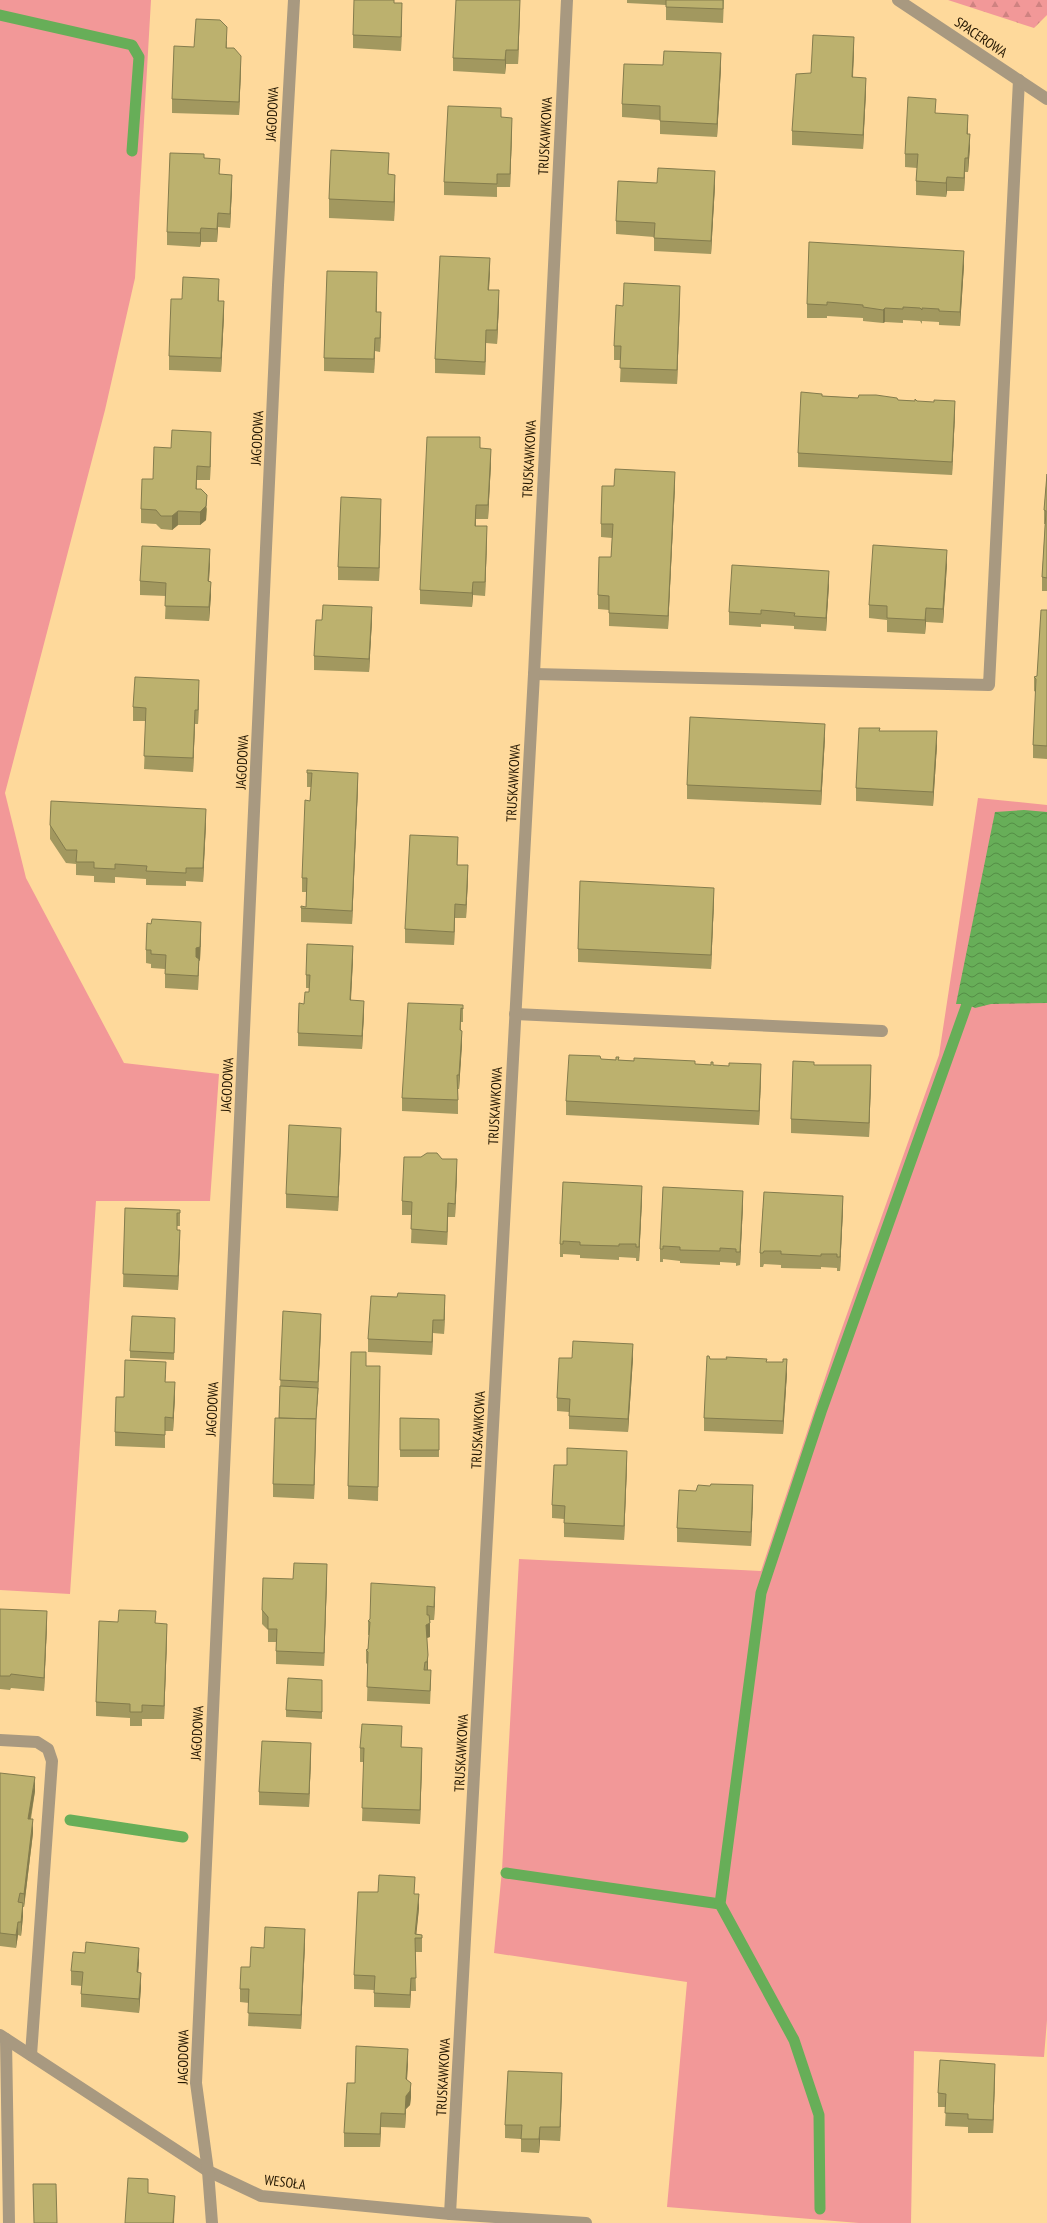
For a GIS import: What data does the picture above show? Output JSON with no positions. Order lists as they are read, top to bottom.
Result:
{
  "streets": {
    "street": [
      "SPACEROWA",
      "JAGODOWA",
      "TRUSKAWKOWA",
      "WESOŁA"
    ]
  },
  "crossings": [
    ["JAGODOWA", "WESOŁA"],
    ["TRUSKAWKOWA", "WESOŁA"]
  ]
}
